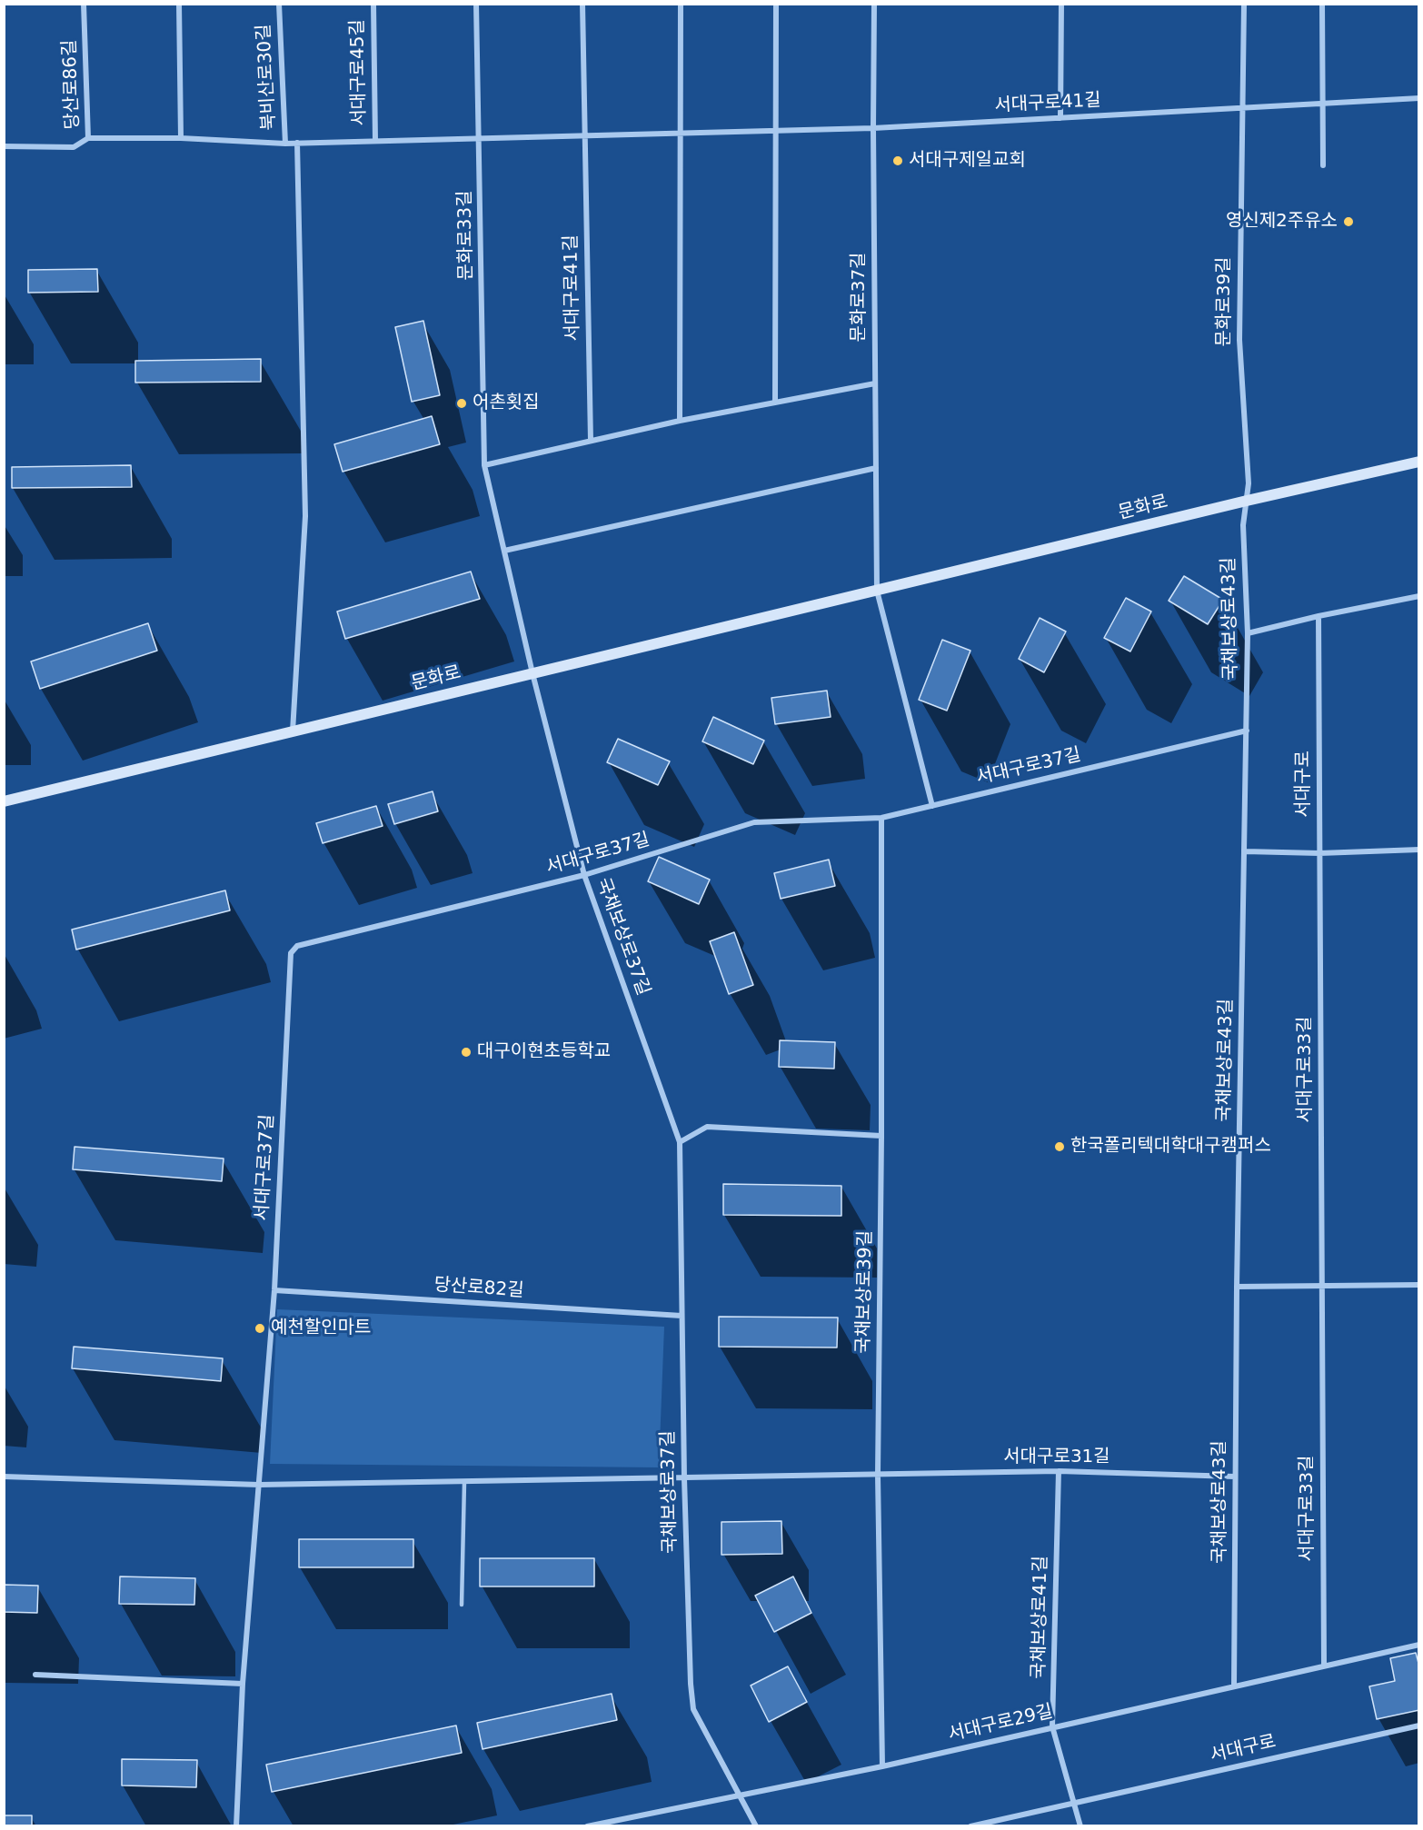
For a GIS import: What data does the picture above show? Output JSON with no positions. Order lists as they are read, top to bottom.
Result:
{
  "streets": {
    "main road": ["문화로"],
    "street": [
      "서대구로45길",
      "북비산로30길",
      "당산로86길",
      "서대구로41길",
      "문화로33길",
      "문화로37길",
      "문화로39길",
      "국채보상로43길",
      "서대구로37길",
      "서대구로",
      "국채보상로37길",
      "서대구로33길",
      "당산로82길",
      "국채보상로39길",
      "서대구로31길",
      "국채보상로41길",
      "서대구로29길"
    ]
  },
  "crossings": [
    ["서대구로45길", "서대구로41길"],
    ["북비산로30길", "당산로86길"],
    ["북비산로30길", "서대구로41길"],
    ["서대구로41길", "문화로33길"],
    ["서대구로41길", "문화로37길"],
    ["서대구로41길", "문화로39길"],
    ["문화로33길", "문화로"],
    ["문화로33길", "국채보상로37길"],
    ["문화로37길", "문화로"],
    ["문화로39길", "문화로"],
    ["문화로39길", "국채보상로43길"],
    ["문화로", "국채보상로43길"],
    ["문화로", "국채보상로37길"],
    ["국채보상로43길", "서대구로37길"],
    ["국채보상로43길", "서대구로31길"],
    ["국채보상로43길", "서대구로29길"],
    ["서대구로37길", "국채보상로37길"],
    ["서대구로37길", "당산로82길"],
    ["서대구로37길", "국채보상로39길"],
    ["서대구로37길", "서대구로31길"],
    ["서대구로", "서대구로33길"],
    ["서대구로", "국채보상로41길"],
    ["국채보상로37길", "당산로82길"],
    ["국채보상로37길", "서대구로31길"],
    ["국채보상로37길", "서대구로29길"],
    ["서대구로33길", "서대구로29길"],
    ["국채보상로39길", "서대구로31길"],
    ["국채보상로39길", "서대구로29길"],
    ["서대구로31길", "국채보상로41길"],
    ["국채보상로41길", "서대구로29길"]
  ],
  "places": [
    "서대구제일교회",
    "영신제2주유소",
    "어촌횟집",
    "대구이현초등학교",
    "한국폴리텍대학대구캠퍼스",
    "예천할인마트"
  ]
}
